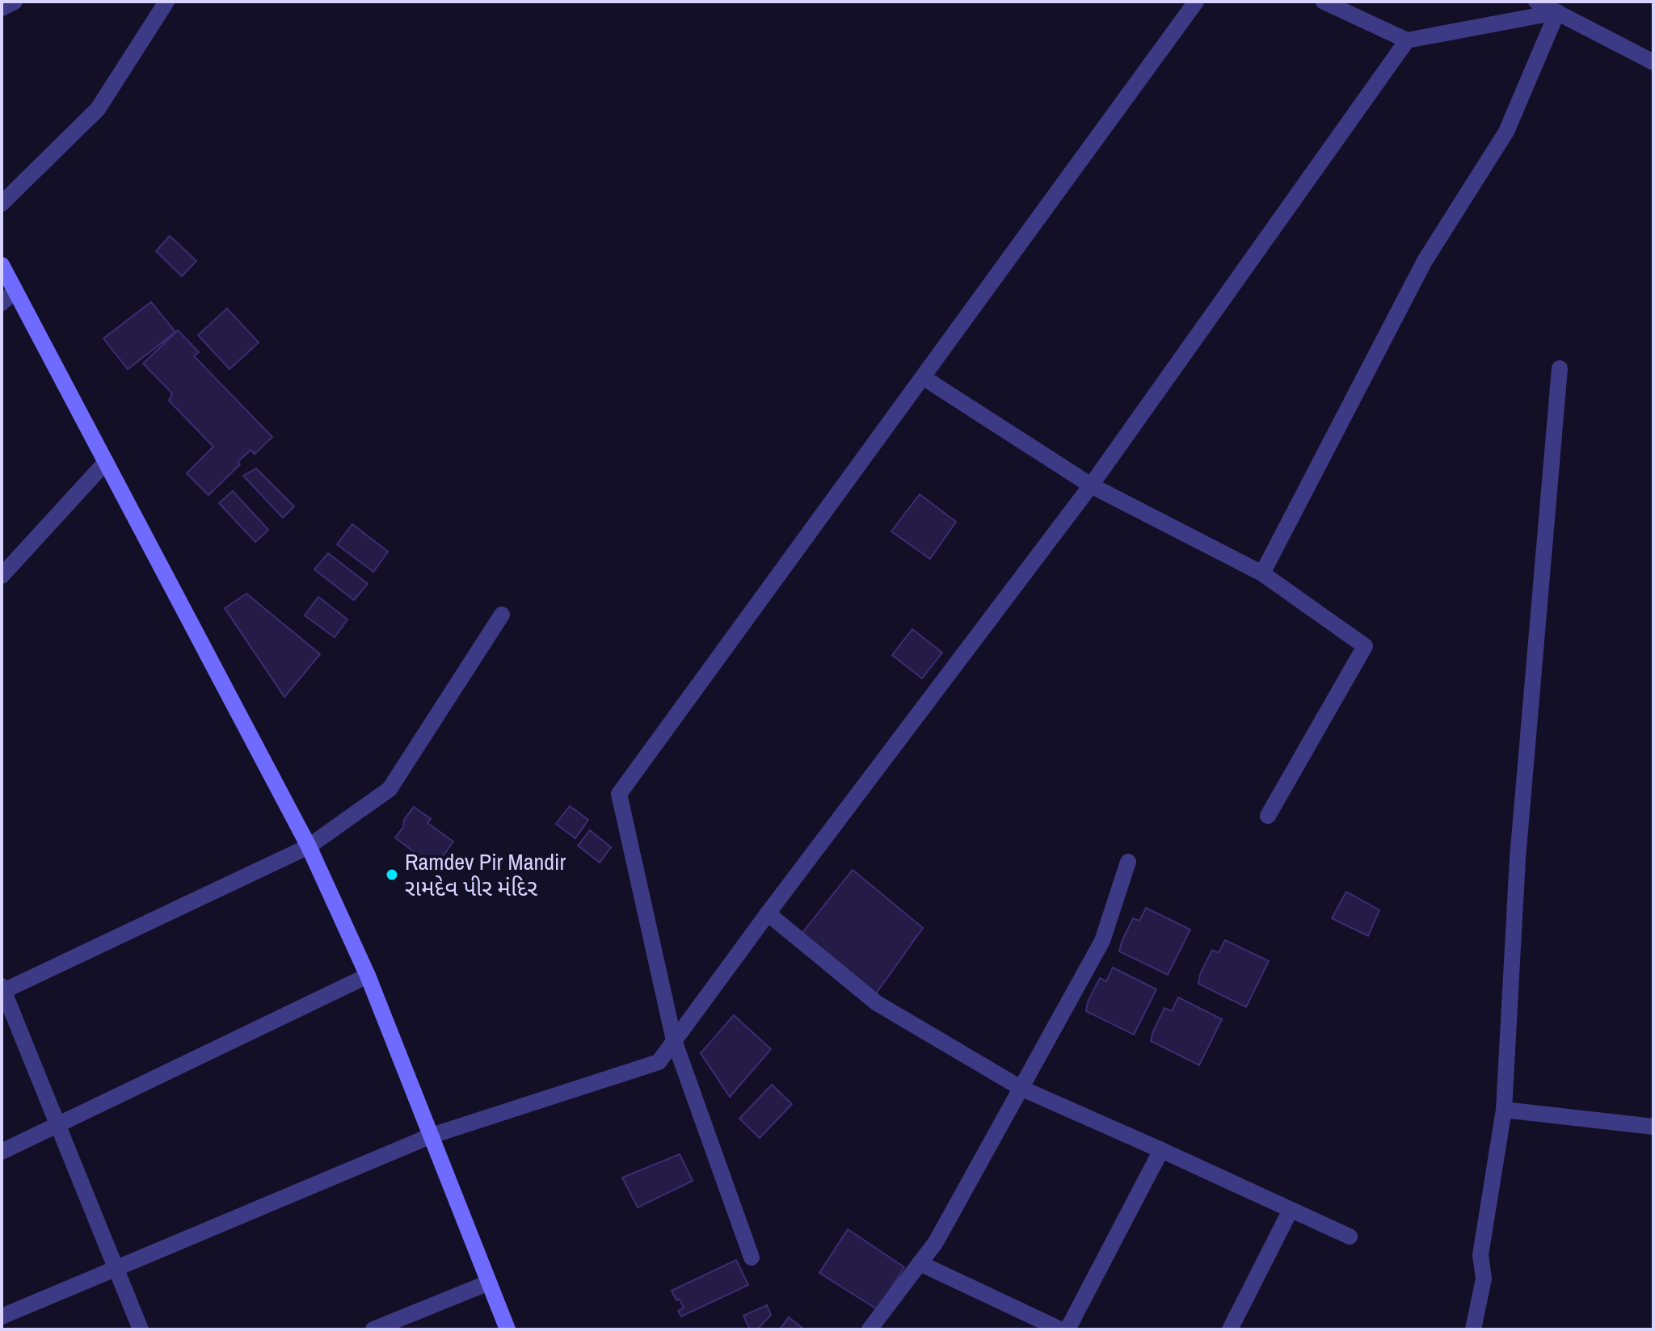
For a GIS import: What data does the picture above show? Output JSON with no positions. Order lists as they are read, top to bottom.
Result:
{
  "places": ["Ramdev Pir Mandir રામદેવ પીર મંદિર"]
}
